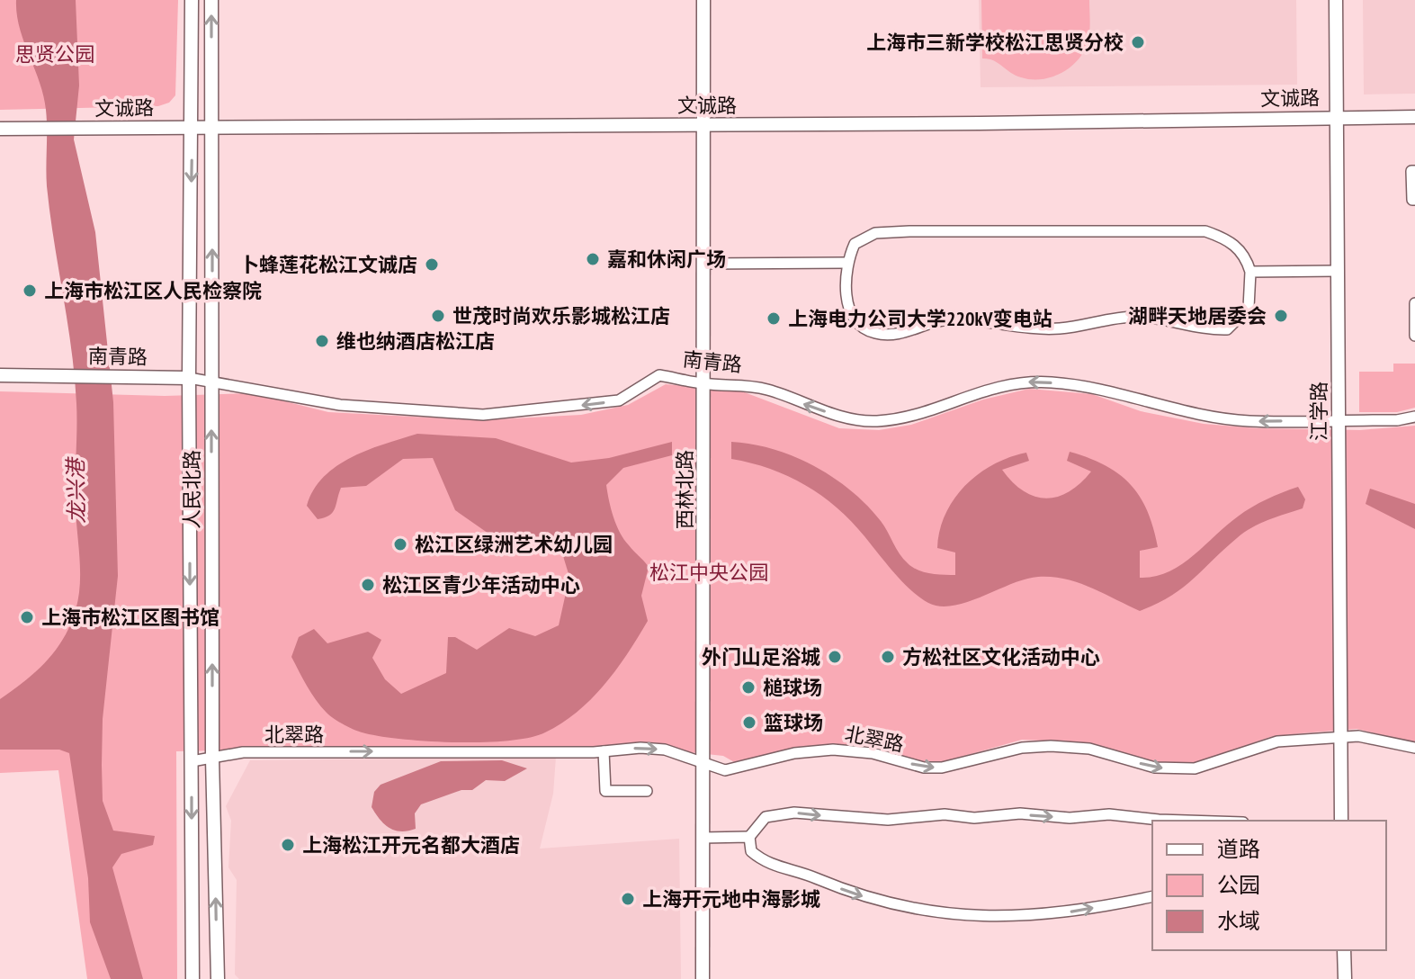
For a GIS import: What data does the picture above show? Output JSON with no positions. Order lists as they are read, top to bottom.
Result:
{
  "streets": {
    "main road": [
      "文诚路",
      "南青路",
      "江学路",
      "人民北路",
      "西林北路"
    ],
    "street": ["北翠路"]
  },
  "crossings": [
    ["文诚路", "江学路"],
    ["文诚路", "人民北路"],
    ["文诚路", "西林北路"],
    ["南青路", "江学路"],
    ["南青路", "人民北路"],
    ["南青路", "西林北路"],
    ["江学路", "北翠路"],
    ["人民北路", "北翠路"],
    ["西林北路", "北翠路"]
  ],
  "one_way": ["南青路"],
  "water": ["龙兴港"],
  "parks": ["思贤公园", "松江中央公园"],
  "places": [
    "上海市三新学校松江思贤分校",
    "嘉和休闲广场",
    "卜蜂莲花松江文诚店",
    "上海市松江区人民检察院",
    "世茂时尚欢乐影城松江店",
    "湖畔天地居委会",
    "上海电力公司大学220kV变电站",
    "维也纳酒店松江店",
    "松江区绿洲艺术幼儿园",
    "松江区青少年活动中心",
    "上海市松江区图书馆",
    "外门山足浴城",
    "方松社区文化活动中心",
    "槌球场",
    "篮球场",
    "上海松江开元名都大酒店",
    "上海开元地中海影城"
  ],
  "legend": ["道路", "公园", "水域"]
}
